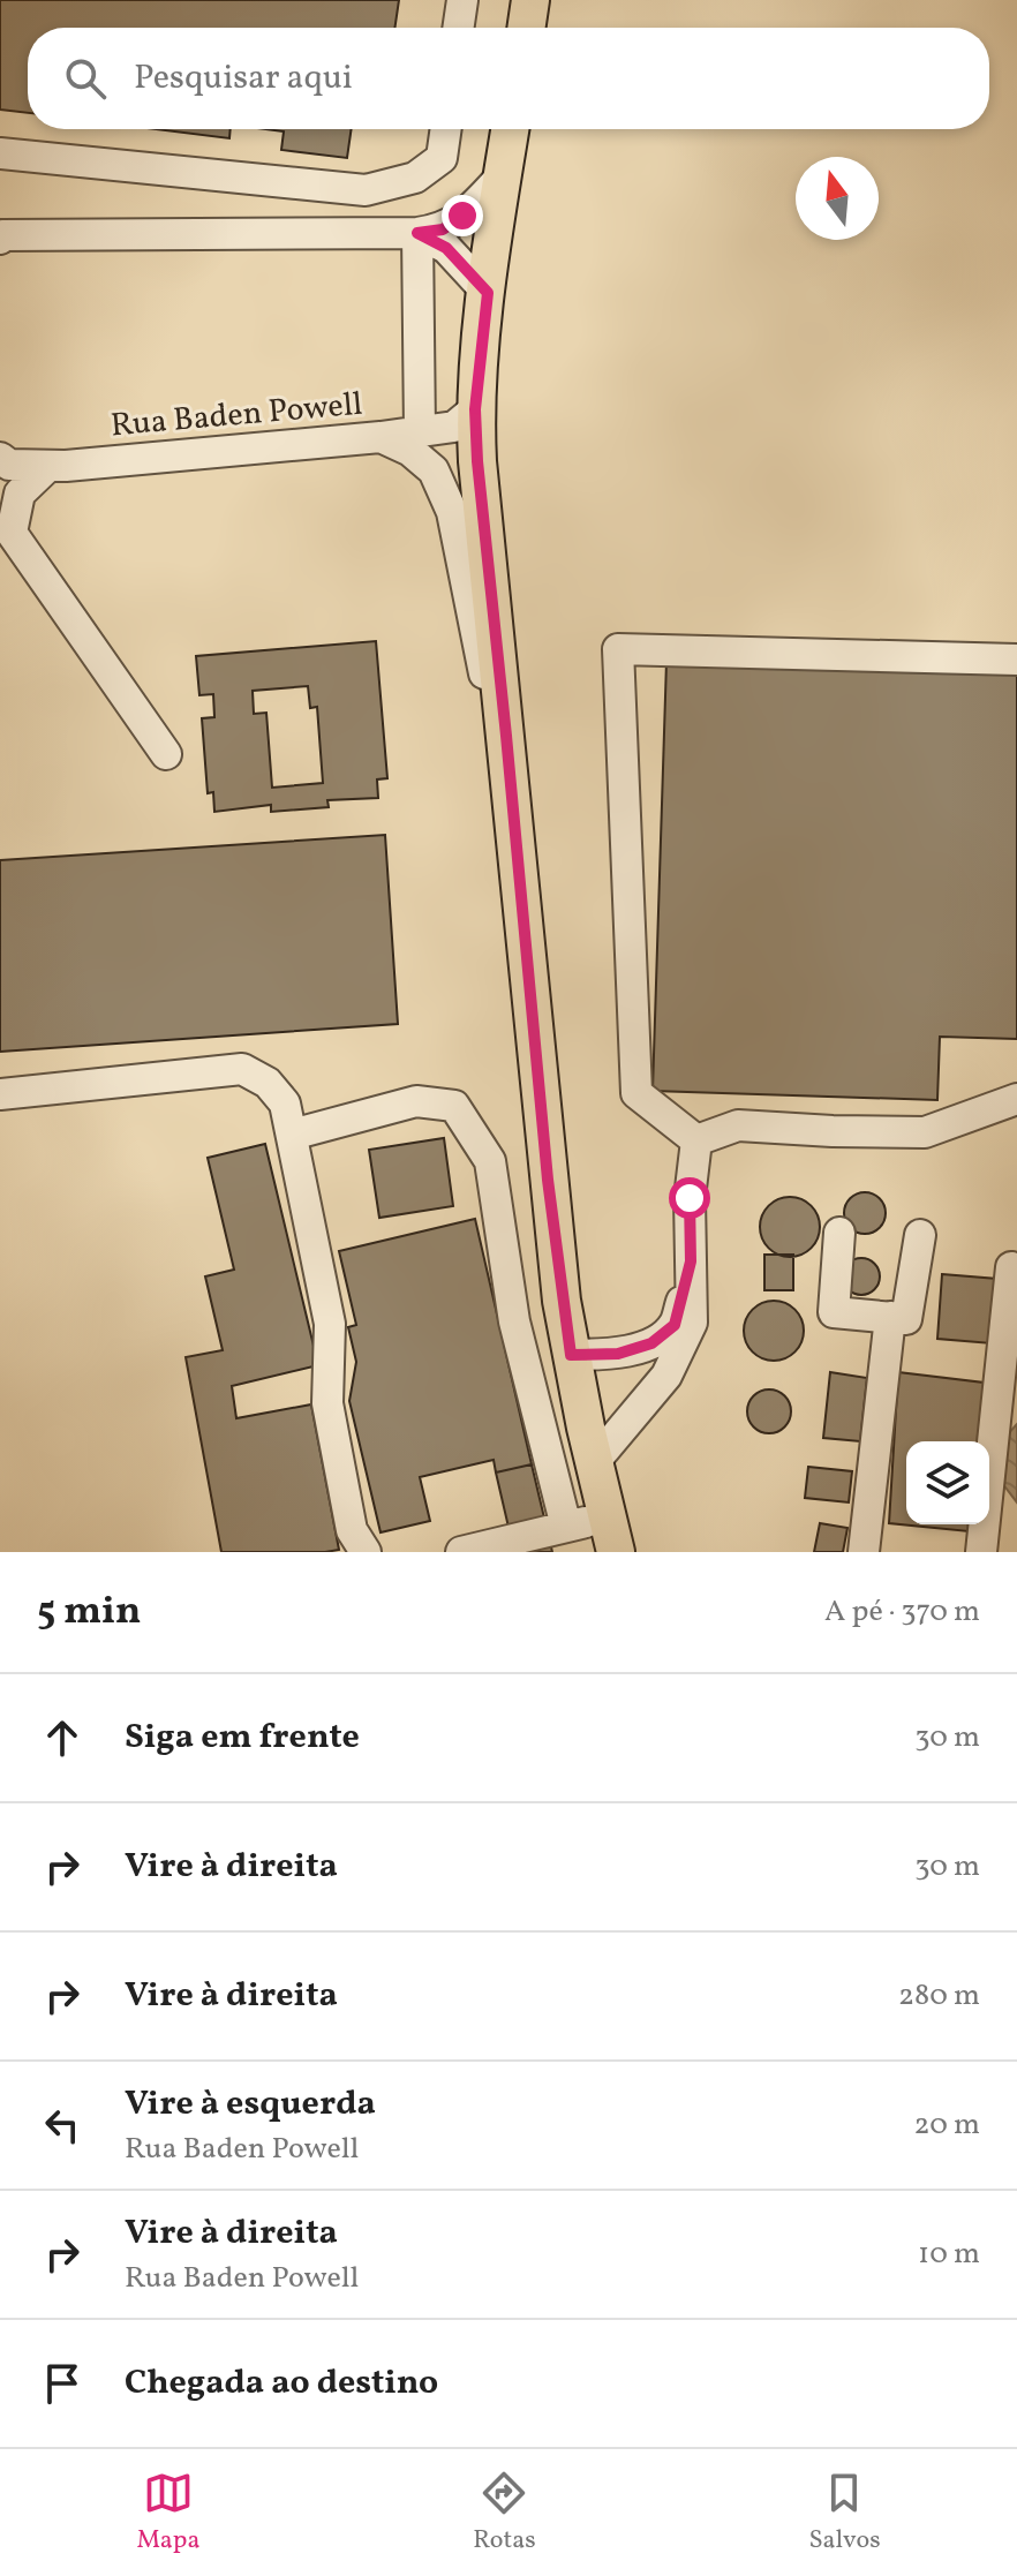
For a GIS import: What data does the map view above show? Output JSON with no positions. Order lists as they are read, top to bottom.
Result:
{
  "streets": {
    "street": ["Rua Baden Powell"]
  },
  "north": "top",
  "page": {
    "search": "Pesquisar aqui",
    "heading": ["5 min", "A pé · 370 m"],
    "list": [
      ["Siga em frente", "30 m"],
      ["Vire à direita", "30 m"],
      ["Vire à direita", "280 m"],
      ["Vire à esquerda", "Rua Baden Powell", "20 m"],
      ["Vire à direita", "Rua Baden Powell", "10 m"],
      "Chegada ao destino"
    ],
    "nav": ["Mapa", "Rotas", "Salvos"]
  }
}
